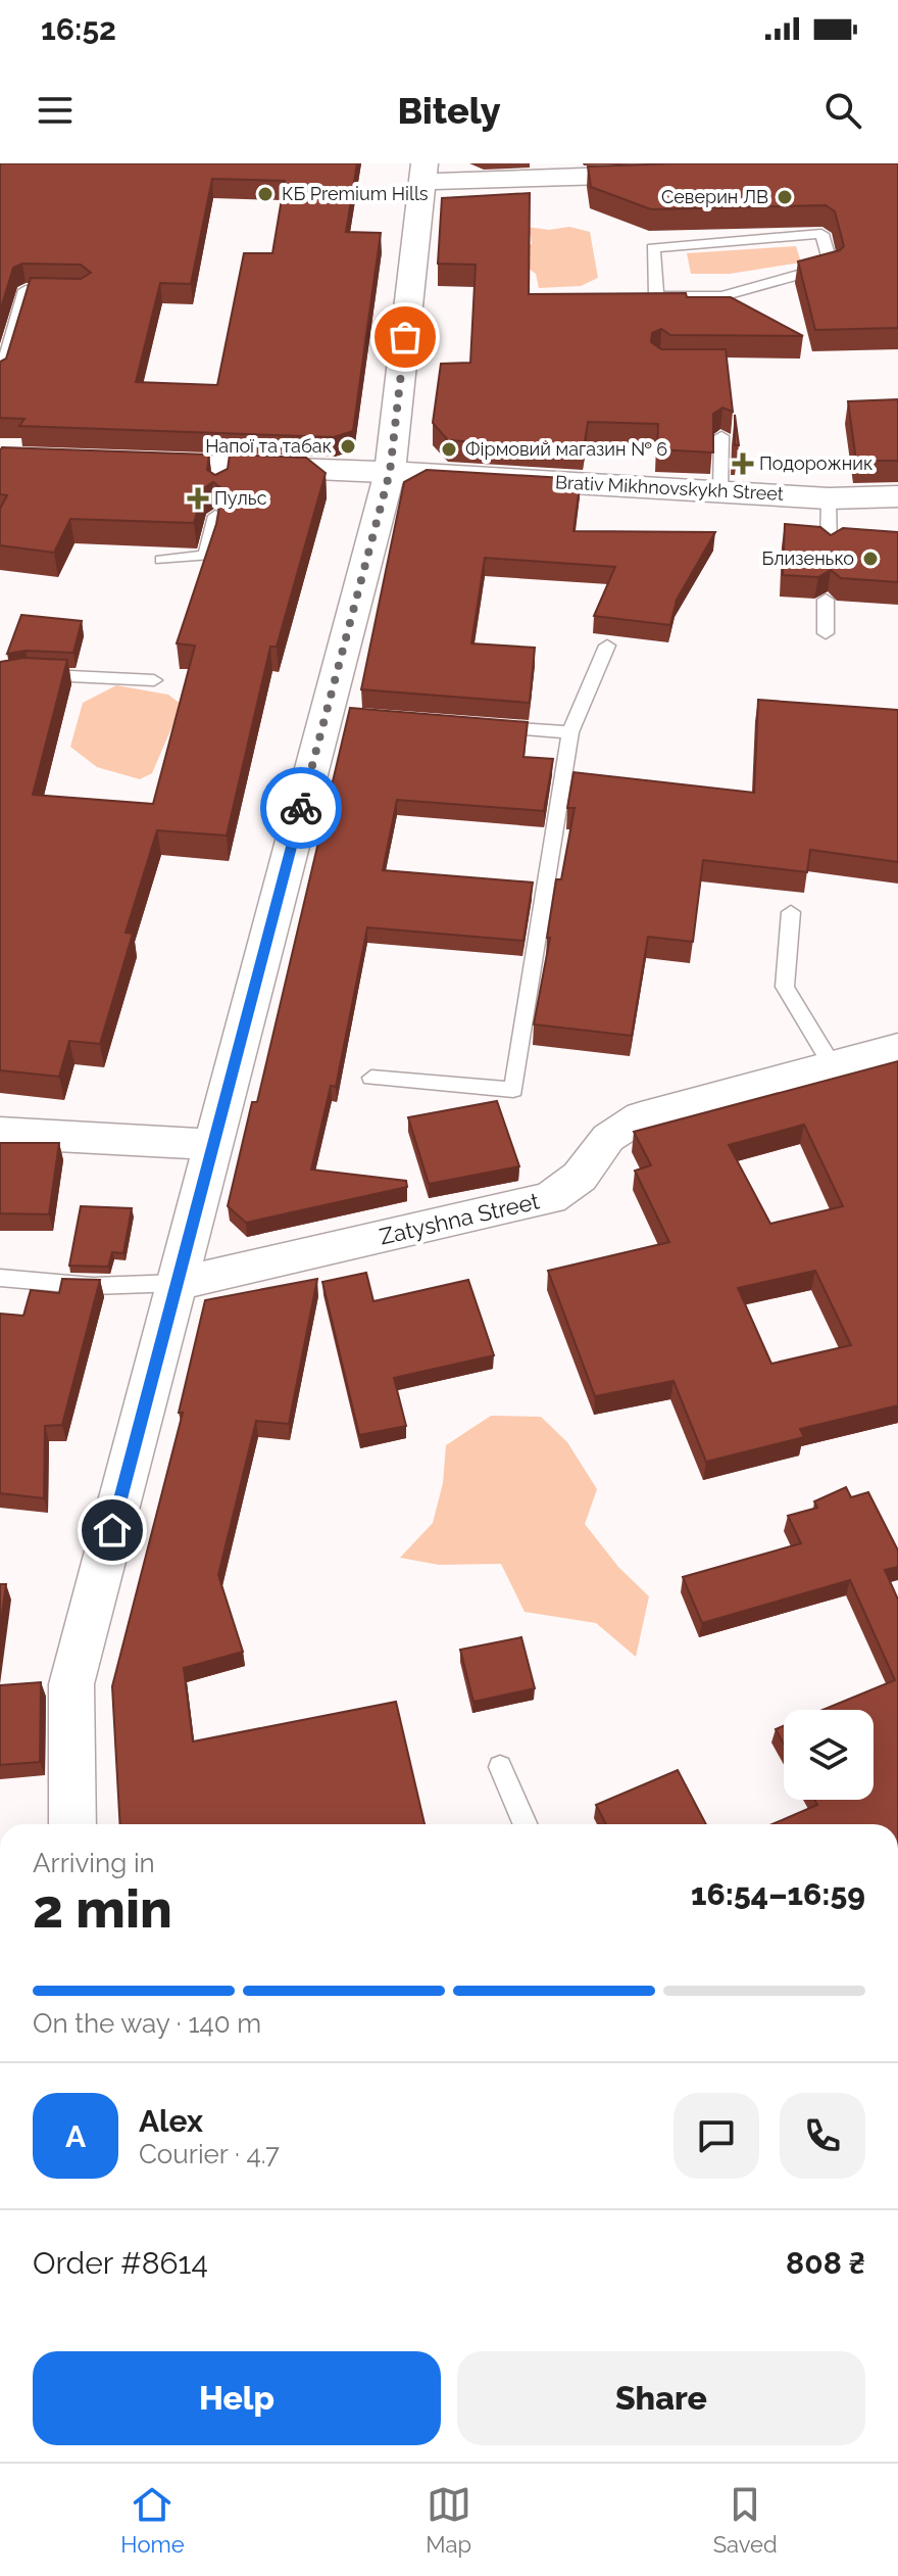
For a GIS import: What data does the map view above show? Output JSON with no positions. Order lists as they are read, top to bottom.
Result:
{
  "streets": {
    "street": ["Brativ Mikhnovskykh Street", "Zatyshna Street"]
  },
  "places": {
    "other": [
      "КБ Premium Hills",
      "Северин ЛВ",
      "Напої та табак",
      "Фірмовий магазин № 6",
      "Близенько"
    ],
    "health": ["Подорожник", "Пульс"]
  },
  "page": {
    "status": "16:52",
    "header": "Bitely",
    "heading": ["2 min", "Arriving in", "16:54–16:59"],
    "panel": [
      "Alex",
      "Courier · 4.7",
      "Order #8614",
      "808 ₴"
    ],
    "bar": "On the way · 140 m",
    "round": "A",
    "buttons": ["Help", "Share"],
    "tabs": ["Home", "Map", "Saved"]
  }
}
